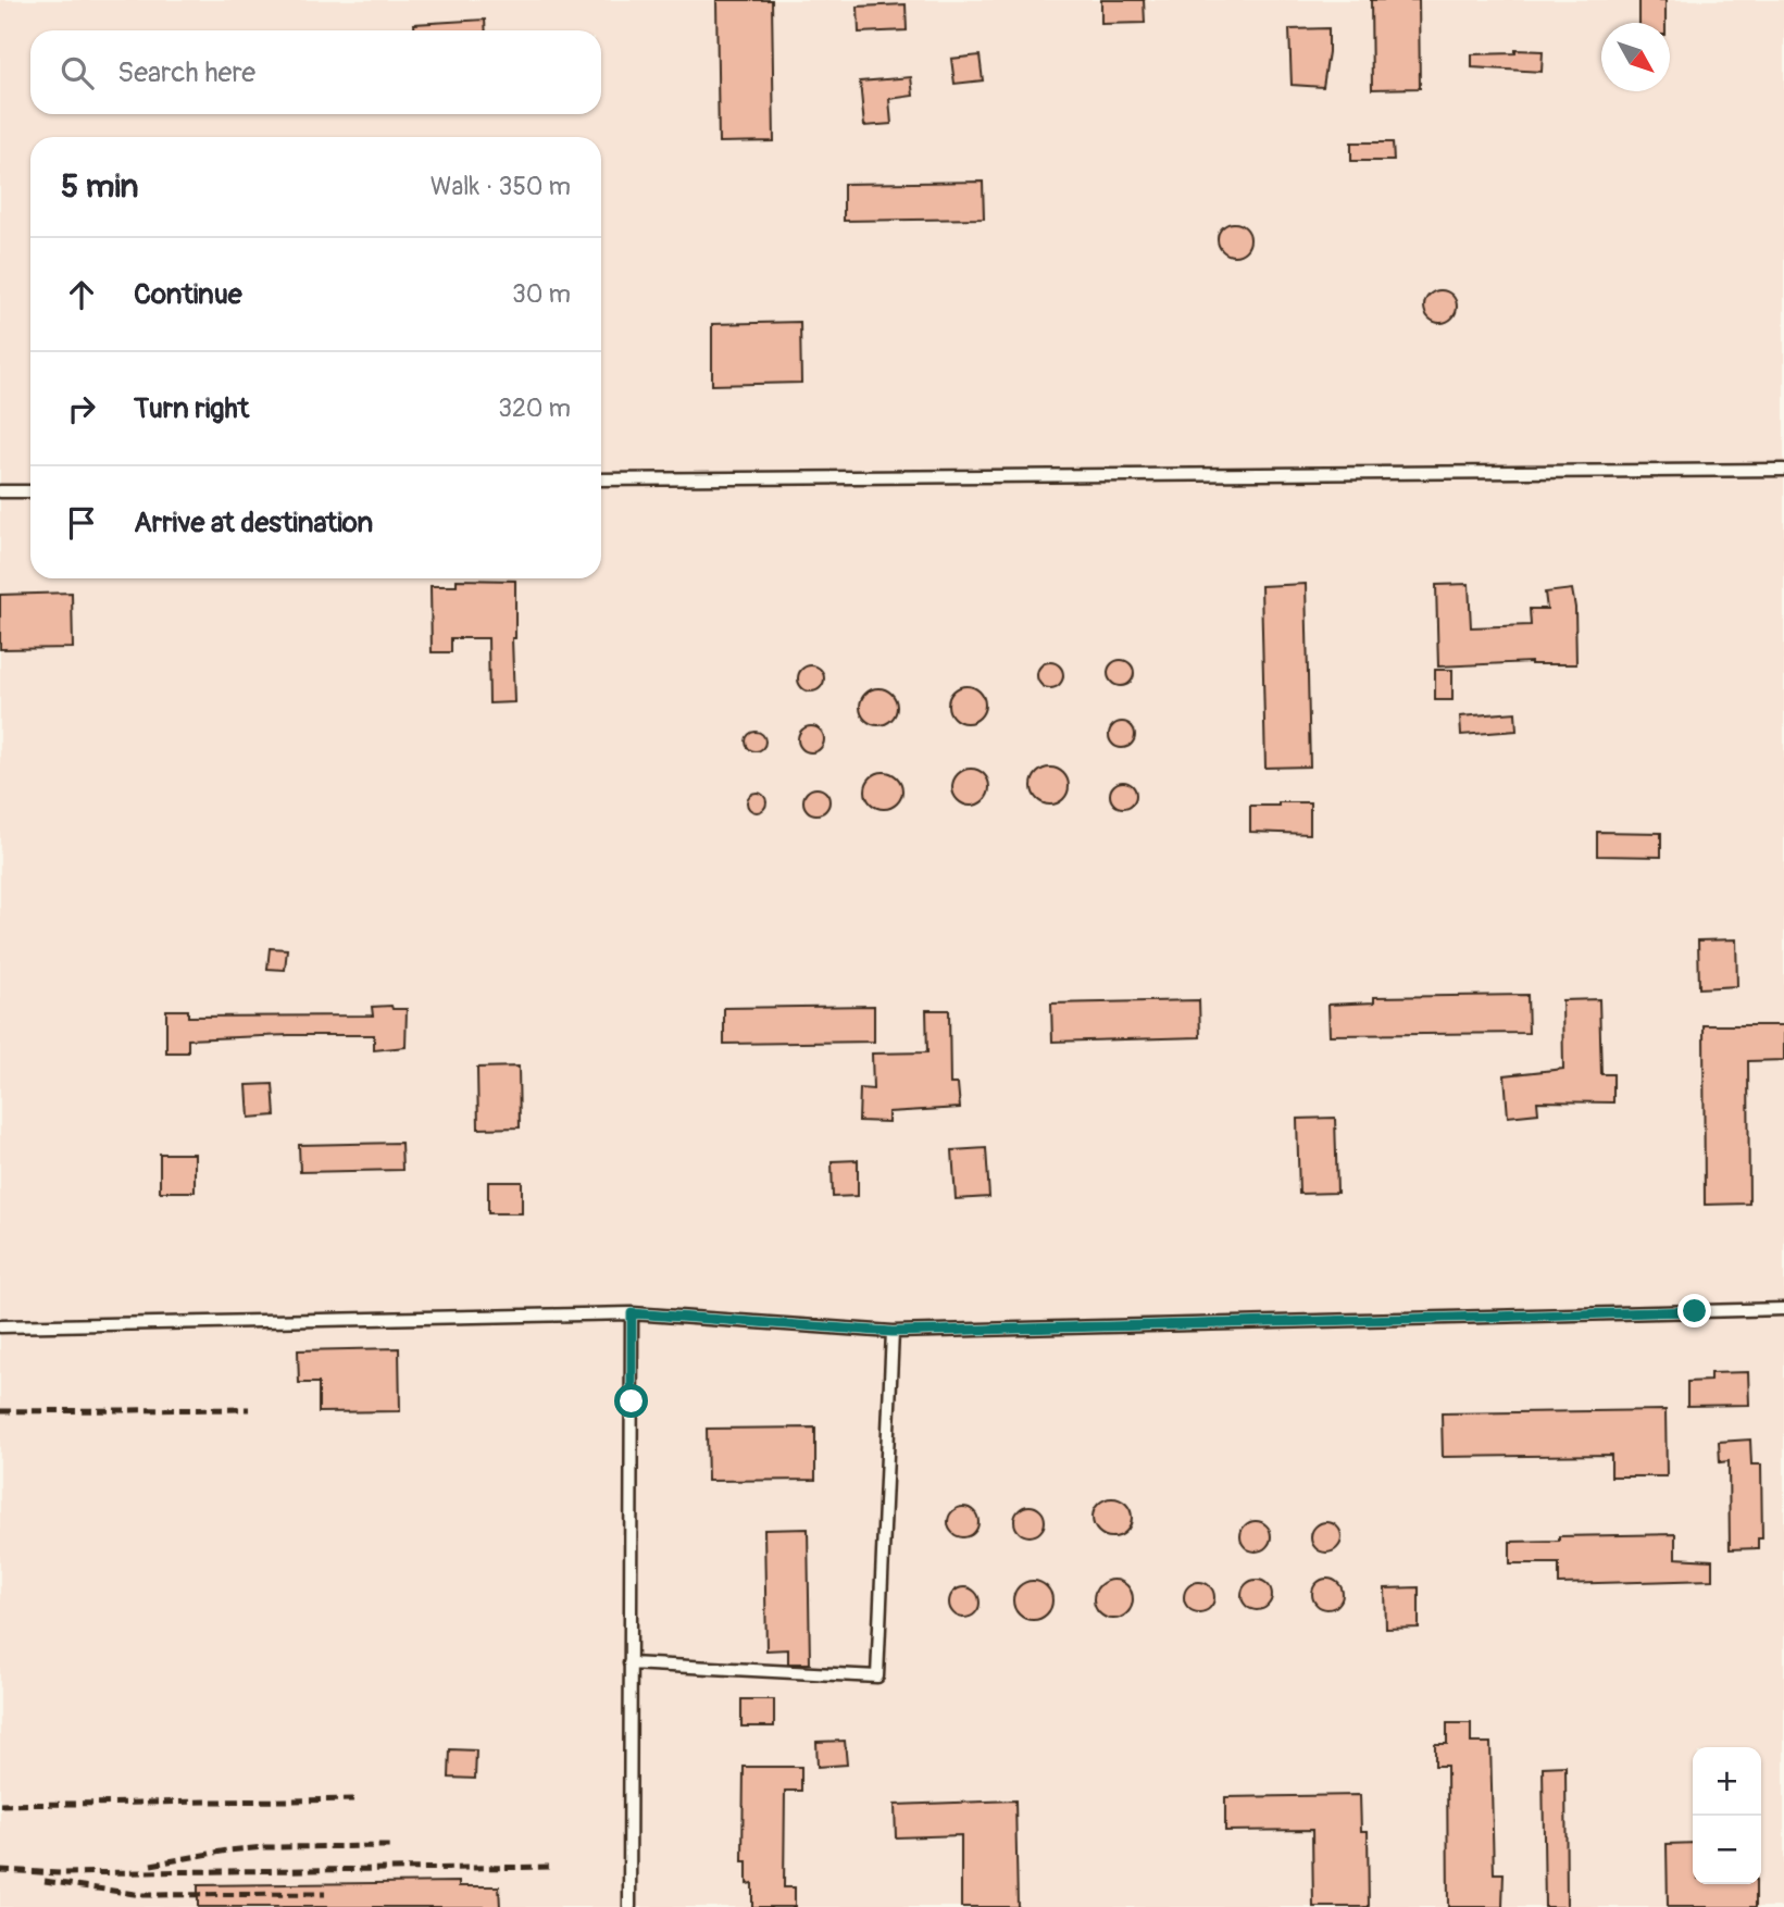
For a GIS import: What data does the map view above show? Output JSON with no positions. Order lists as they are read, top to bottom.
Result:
{
  "north": "bottom right",
  "page": {
    "search": "Search here",
    "heading": ["5 min", "Walk · 350 m"],
    "list": [
      ["Continue", "30 m"],
      ["Turn right", "320 m"],
      "Arrive at destination"
    ],
    "map_buttons": ["+", "−"]
  }
}
